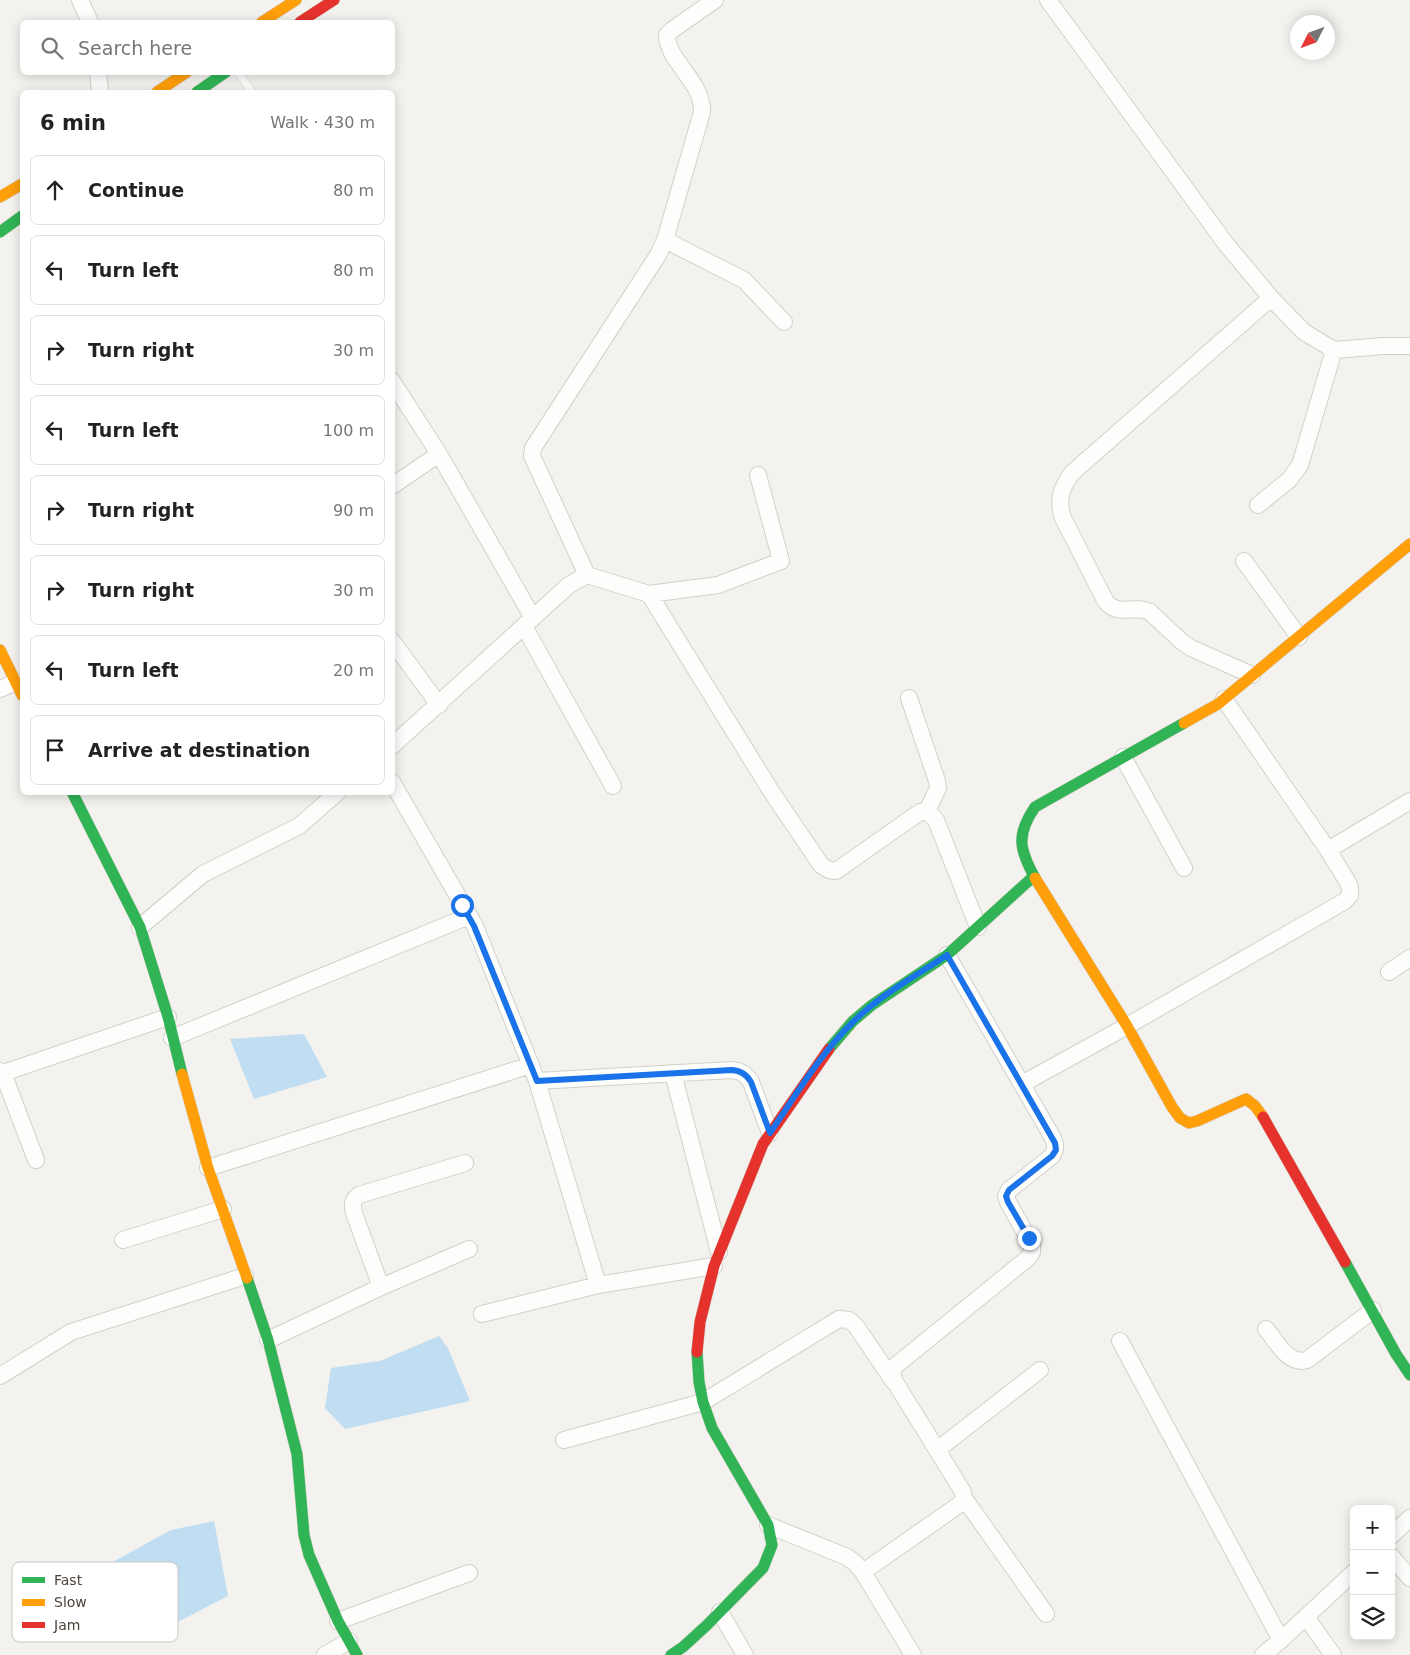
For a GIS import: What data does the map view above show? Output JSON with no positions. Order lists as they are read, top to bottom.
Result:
{
  "legend": ["Fast", "Slow", "Jam"],
  "north": "bottom left",
  "page": {
    "search": "Search here",
    "heading": ["6 min", "Walk · 430 m"],
    "list": [
      ["Continue", "80 m"],
      ["Turn left", "80 m"],
      ["Turn right", "30 m"],
      ["Turn left", "100 m"],
      ["Turn right", "90 m"],
      ["Turn right", "30 m"],
      ["Turn left", "20 m"],
      "Arrive at destination"
    ],
    "map_buttons": ["+", "−"]
  }
}
